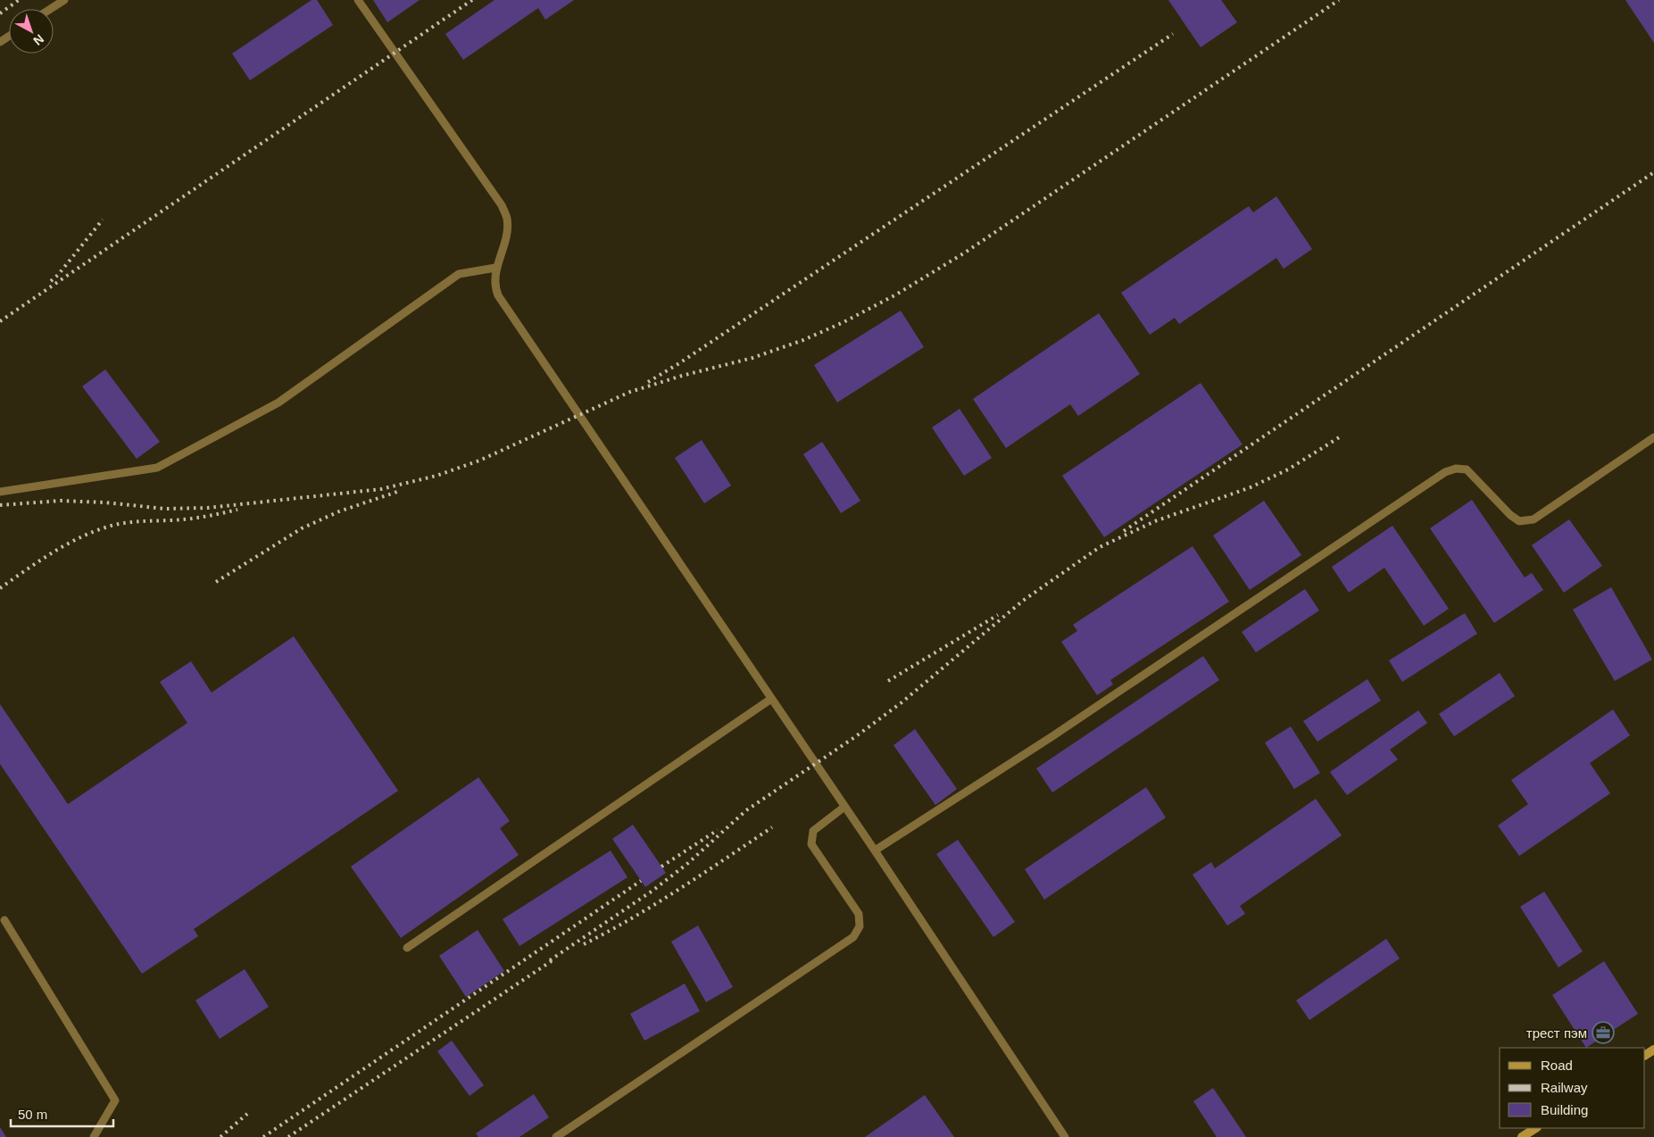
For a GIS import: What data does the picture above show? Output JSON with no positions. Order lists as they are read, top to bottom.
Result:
{
  "places": {
    "office": ["трест пэм"]
  },
  "legend": ["Road", "Railway", "Building"],
  "scale_bar": "50 m",
  "north": "bottom right"
}
